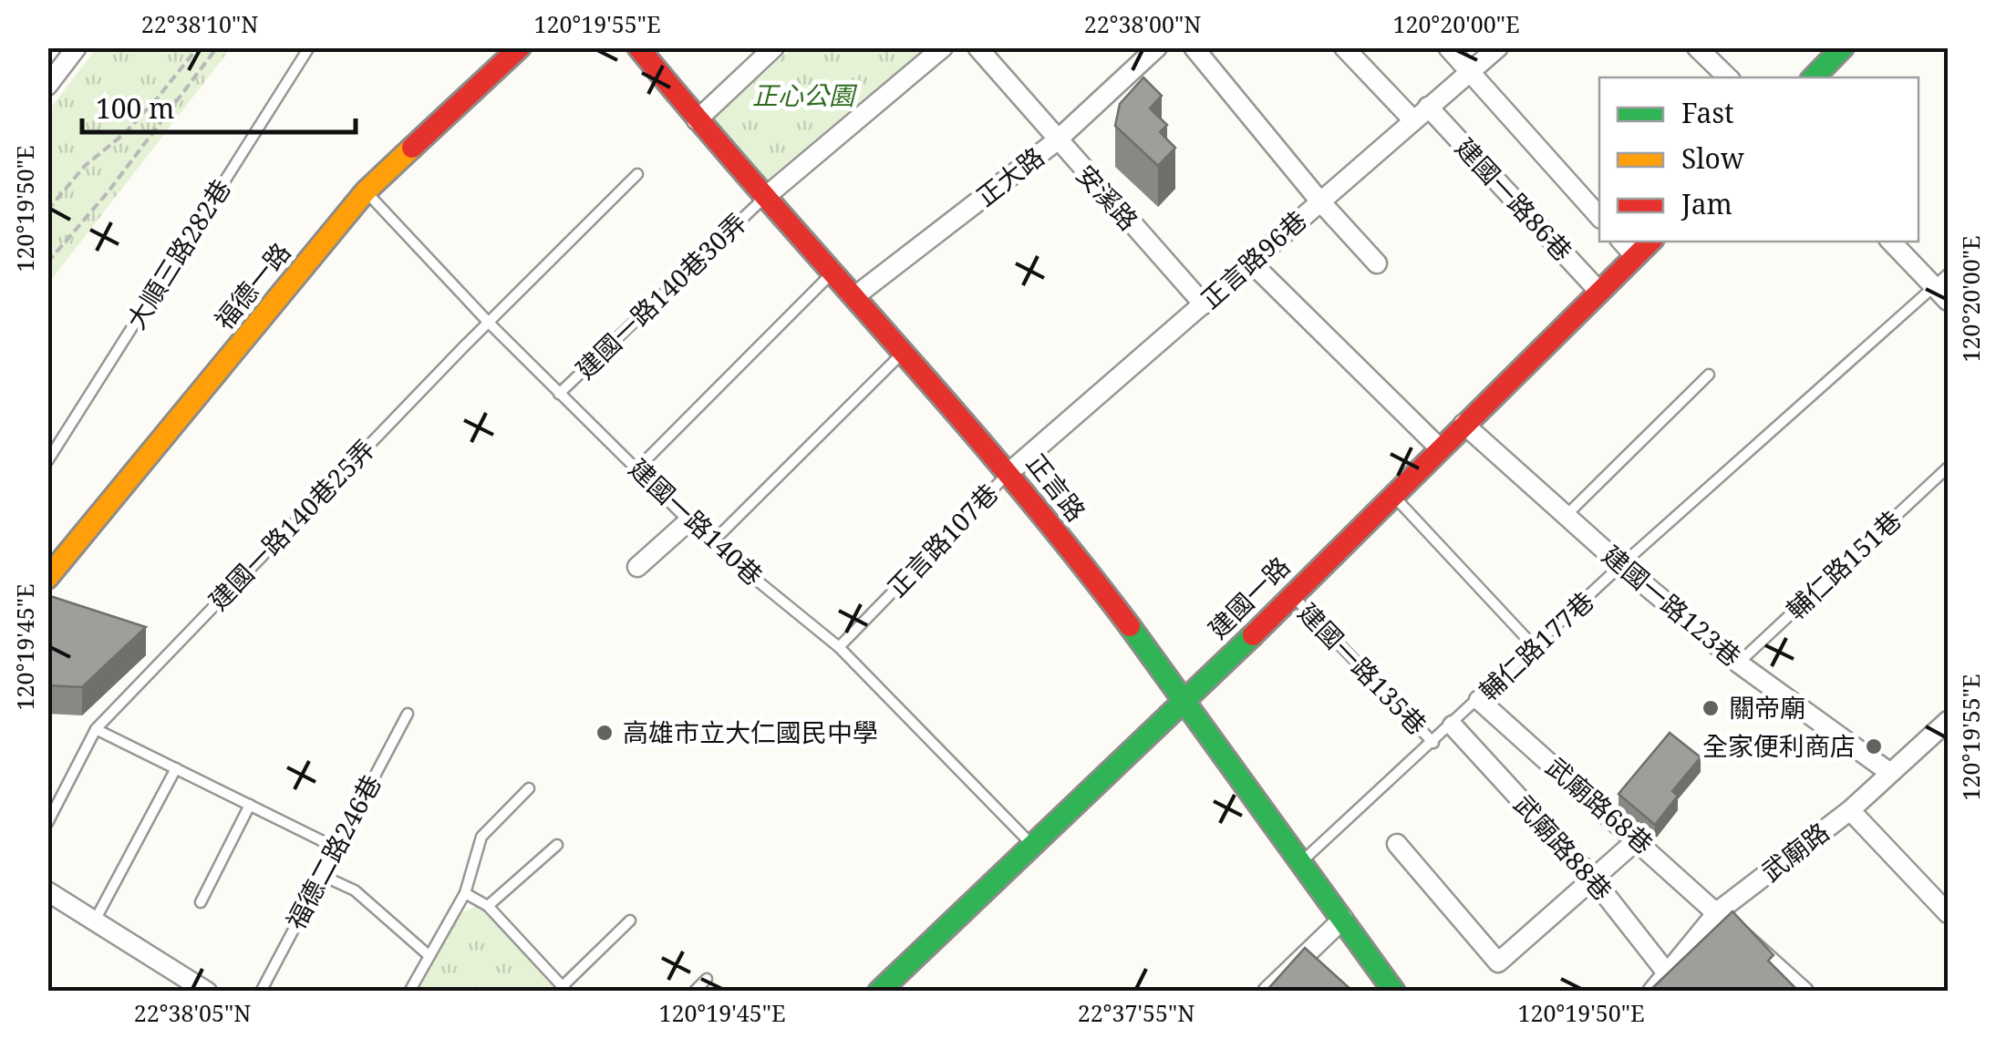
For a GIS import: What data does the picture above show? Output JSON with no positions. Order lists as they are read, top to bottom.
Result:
{
  "streets": {
    "street": [
      "正大路",
      "安溪路",
      "建國一路86巷",
      "正言路96巷",
      "福德一路",
      "正言路",
      "建國一路",
      "建國一路123巷",
      "武廟路68巷",
      "武廟路88巷",
      "武廟路"
    ],
    "lane": [
      "大順三路282巷",
      "建國一路140巷30弄",
      "建國一路140巷",
      "建國一路140巷25弄",
      "正言路107巷",
      "輔仁路151巷",
      "輔仁路177巷",
      "建國一路135巷",
      "福德二路246巷"
    ]
  },
  "crossings": [
    ["正大路", "安溪路"],
    ["正大路", "正言路"],
    ["安溪路", "正言路96巷"],
    ["建國一路86巷", "正言路96巷"],
    ["建國一路86巷", "建國一路"],
    ["正言路96巷", "正言路"],
    ["正言路96巷", "正言路107巷"],
    ["福德一路", "建國一路140巷"],
    ["建國一路140巷30弄", "正言路"],
    ["建國一路140巷30弄", "建國一路140巷"],
    ["正言路", "正言路107巷"],
    ["正言路", "建國一路"],
    ["正言路", "輔仁路177巷"],
    ["建國一路140巷", "建國一路140巷25弄"],
    ["建國一路140巷", "正言路107巷"],
    ["建國一路140巷", "建國一路"],
    ["輔仁路151巷", "建國一路123巷"],
    ["建國一路", "建國一路123巷"],
    ["建國一路", "建國一路135巷"],
    ["建國一路123巷", "輔仁路177巷"],
    ["建國一路123巷", "武廟路"],
    ["輔仁路177巷", "建國一路135巷"],
    ["輔仁路177巷", "武廟路68巷"],
    ["輔仁路177巷", "武廟路88巷"],
    ["武廟路68巷", "武廟路"],
    ["武廟路88巷", "武廟路"]
  ],
  "parks": ["正心公園"],
  "places": ["關帝廟", "高雄市立大仁國民中學", "全家便利商店"],
  "legend": ["Fast", "Slow", "Jam"],
  "scale_bar": "100 m",
  "coordinates": [
    "22°38'10\"N",
    "120°19'55\"E",
    "22°38'00\"N",
    "120°20'00\"E",
    "120°19'50\"E",
    "120°19'45\"E",
    "22°38'05\"N",
    "22°37'55\"N"
  ]
}
